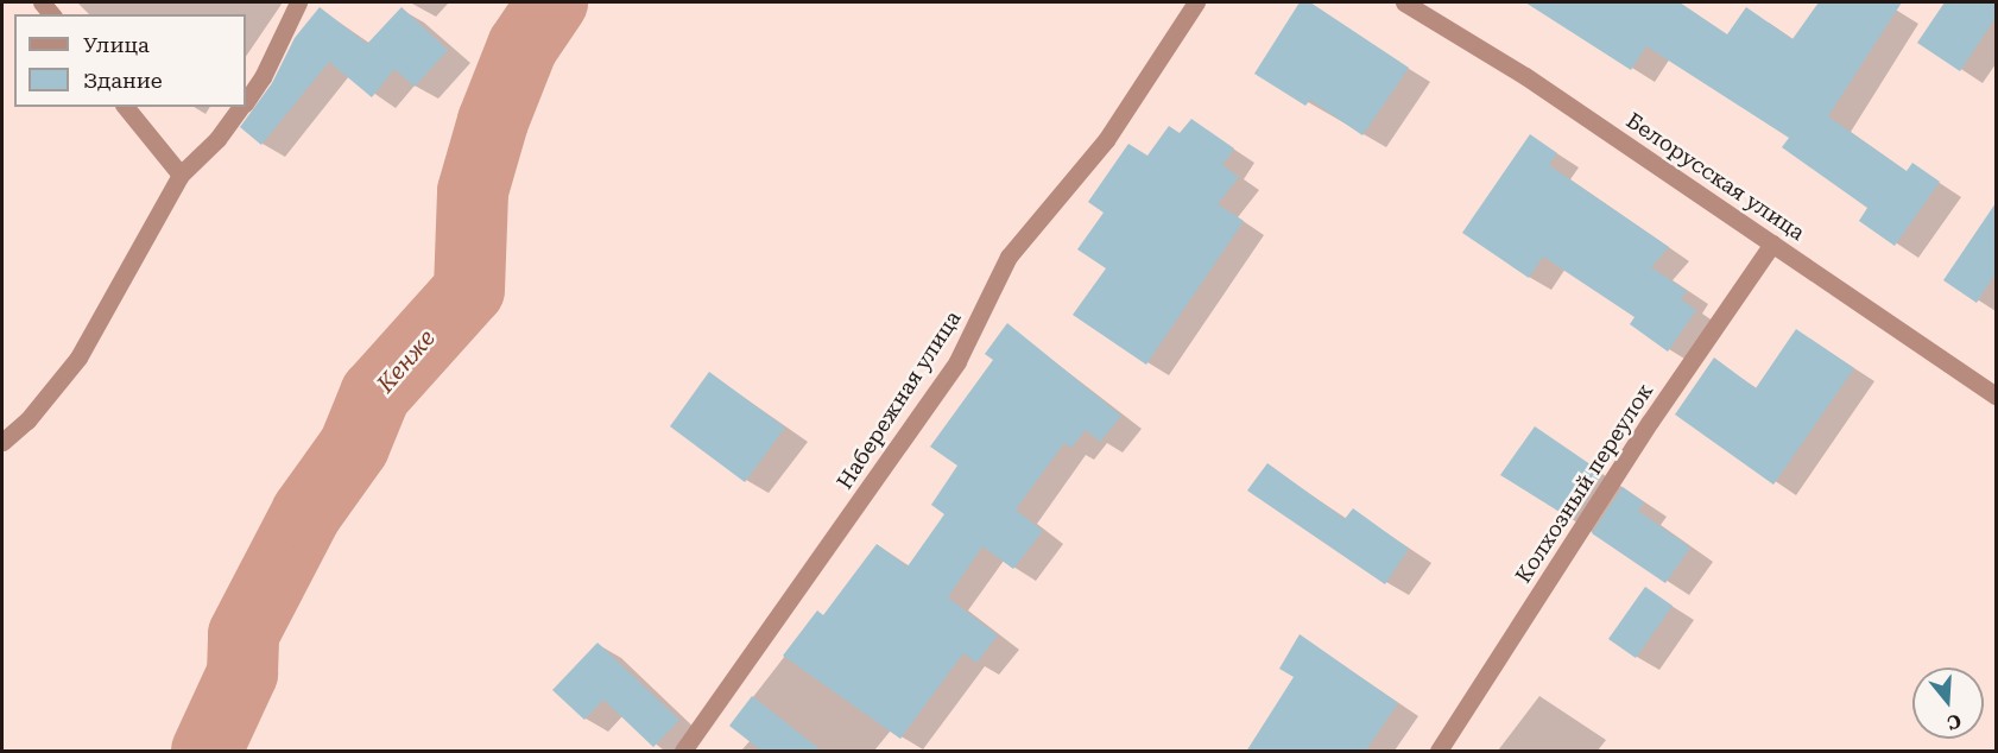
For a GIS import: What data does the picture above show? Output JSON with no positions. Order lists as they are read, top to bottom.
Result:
{
  "streets": {
    "street": ["Белорусская улица", "Набережная улица", "Колхозный переулок"]
  },
  "crossings": [
    ["Белорусская улица", "Колхозный переулок"]
  ],
  "water": ["Кенже"],
  "legend": ["Улица", "Здание"],
  "north": "bottom"
}
